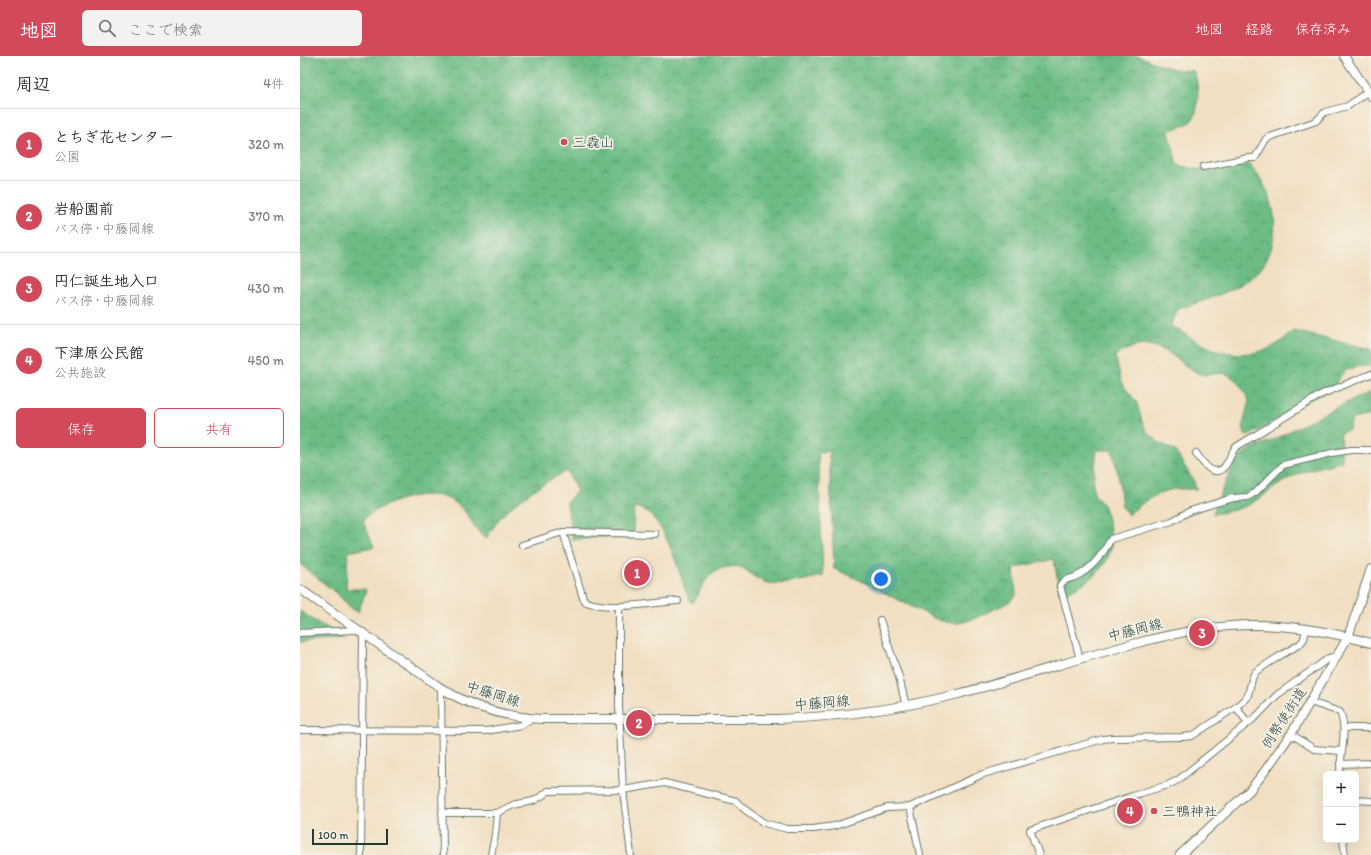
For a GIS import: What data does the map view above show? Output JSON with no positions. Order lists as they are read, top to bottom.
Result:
{
  "streets": {
    "main road": ["中藤岡線", "例幣使街道"]
  },
  "crossings": [
    ["中藤岡線", "例幣使街道"]
  ],
  "places": ["三毳山", "三鴨神社"],
  "scale_bar": "100 m",
  "page": {
    "header": "地図",
    "search": "ここで検索",
    "nav": ["地図", "経路", "保存済み"],
    "heading": ["周辺", "4件"],
    "list": [
      {
        "mark": "1",
        "name": "とちぎ花センター",
        "note": "公園",
        "value": "320 m"
      },
      {
        "mark": "2",
        "name": "岩船園前",
        "note": "バス停 · 中藤岡線",
        "value": "370 m"
      },
      {
        "mark": "3",
        "name": "円仁誕生地入口",
        "note": "バス停 · 中藤岡線",
        "value": "430 m"
      },
      {
        "mark": "4",
        "name": "下津原公民館",
        "note": "公共施設",
        "value": "450 m"
      }
    ],
    "buttons": ["保存", "共有"],
    "pins": [
      "1",
      "3",
      "2",
      "4"
    ],
    "map_buttons": ["+", "−"],
    "scale": "100 m"
  }
}
